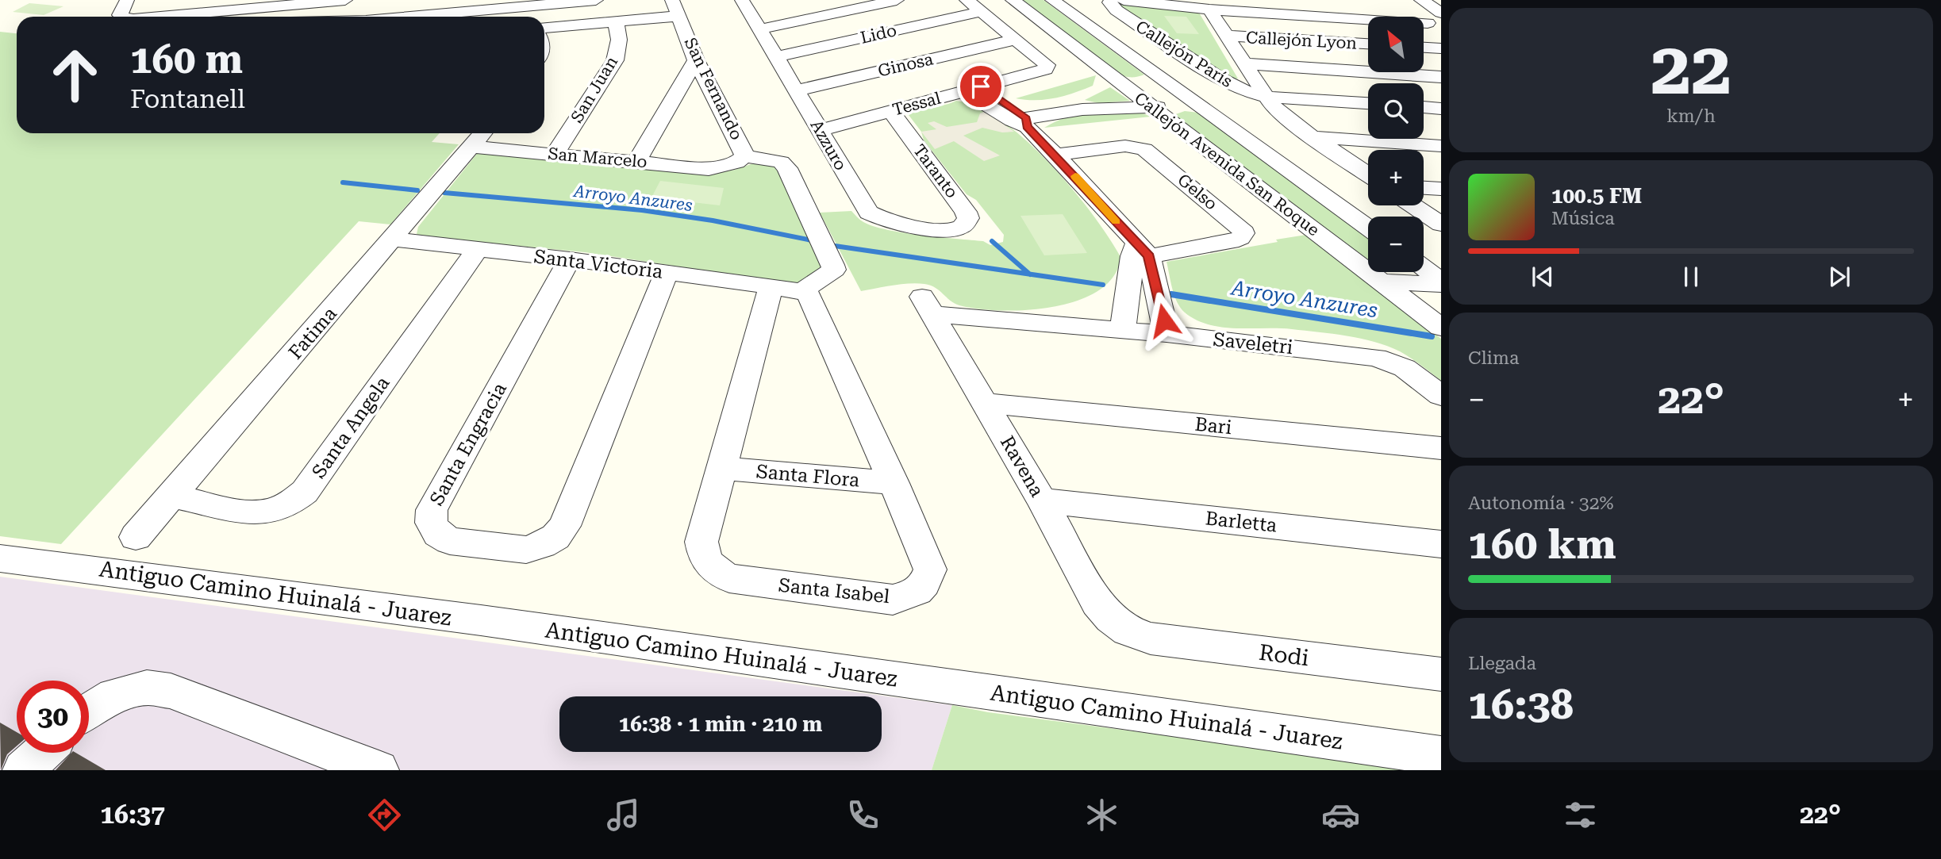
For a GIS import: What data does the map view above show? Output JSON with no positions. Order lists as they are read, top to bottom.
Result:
{
  "streets": {
    "street": [
      "Lido",
      "Callejón Lyon",
      "Callejón París",
      "Ginosa",
      "San Fernando",
      "San Juan",
      "Tessal",
      "Azzuro",
      "San Marcelo",
      "Callejón Avenida San Roque",
      "Taranto",
      "Gelso",
      "Santa Victoria",
      "Fatima",
      "Saveletri",
      "Bari",
      "Santa Angela",
      "Santa Engracia",
      "Ravena",
      "Santa Flora",
      "Barletta",
      "Santa Isabel",
      "Antiguo Camino Huinalá - Juarez",
      "Rodi"
    ]
  },
  "crossings": [
    ["Lido", "Azzuro"],
    ["Callejón Lyon", "Callejón París"],
    ["Ginosa", "Tessal"],
    ["Ginosa", "Azzuro"],
    ["San Fernando", "San Marcelo"],
    ["San Juan", "San Marcelo"],
    ["Tessal", "Azzuro"],
    ["Tessal", "Taranto"],
    ["Azzuro", "Taranto"],
    ["San Marcelo", "Fatima"],
    ["Santa Victoria", "Fatima"],
    ["Santa Victoria", "Santa Angela"],
    ["Santa Victoria", "Santa Engracia"],
    ["Santa Victoria", "Santa Isabel"],
    ["Fatima", "Santa Angela"],
    ["Saveletri", "Ravena"],
    ["Bari", "Ravena"],
    ["Ravena", "Barletta"],
    ["Ravena", "Rodi"],
    ["Santa Flora", "Santa Isabel"]
  ],
  "water": ["Arroyo Anzures"],
  "north": "top left",
  "page": {
    "tile": [
      ["22", "km/h"],
      "Clima",
      ["Autonomía · 32%", "160 km"],
      ["Llegada", "16:38"]
    ],
    "map_buttons": ["+", "−"],
    "turn": ["160 m", "Fontanell"],
    "song": ["100.5 FM", "Música"],
    "heat": ["−", "22°", "+"],
    "limit": "30",
    "trip": "16:38 · 1 min · 210 m",
    "tabs": ["16:37", "22°"]
  }
}
